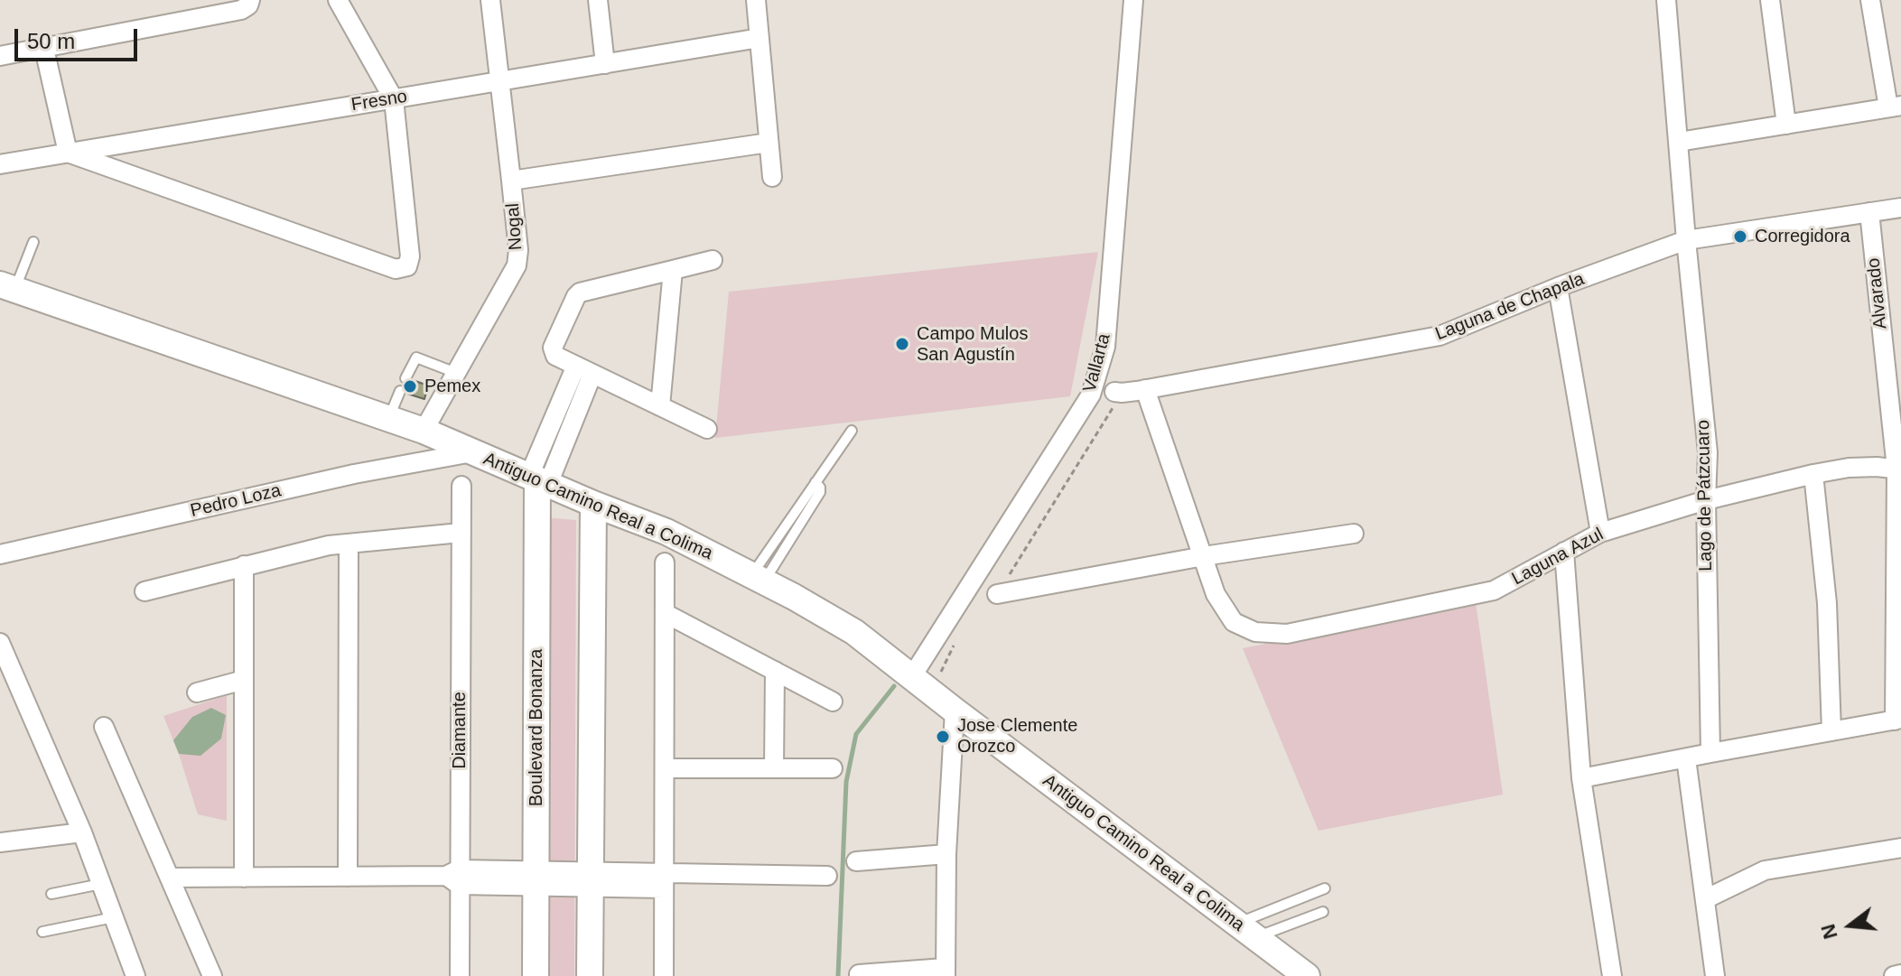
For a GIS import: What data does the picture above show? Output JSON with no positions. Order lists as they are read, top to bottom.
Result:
{
  "streets": {
    "main road": ["Antiguo Camino Real a Colima", "Boulevard Bonanza"],
    "street": [
      "Fresno",
      "Nogal",
      "Alvarado",
      "Laguna de Chapala",
      "Vallarta",
      "Lago de Pátzcuaro",
      "Pedro Loza",
      "Laguna Azul",
      "Diamante"
    ]
  },
  "crossings": [
    ["Fresno", "Nogal"],
    ["Nogal", "Antiguo Camino Real a Colima"],
    ["Alvarado", "Laguna de Chapala"],
    ["Alvarado", "Laguna Azul"],
    ["Laguna de Chapala", "Lago de Pátzcuaro"],
    ["Vallarta", "Antiguo Camino Real a Colima"],
    ["Lago de Pátzcuaro", "Laguna Azul"],
    ["Pedro Loza", "Antiguo Camino Real a Colima"],
    ["Antiguo Camino Real a Colima", "Boulevard Bonanza"]
  ],
  "places": [
    "Corregidora",
    "Campo Mulos San Agustín",
    "Pemex",
    "Jose Clemente Orozco"
  ],
  "scale_bar": "50 m",
  "north": "left"
}
